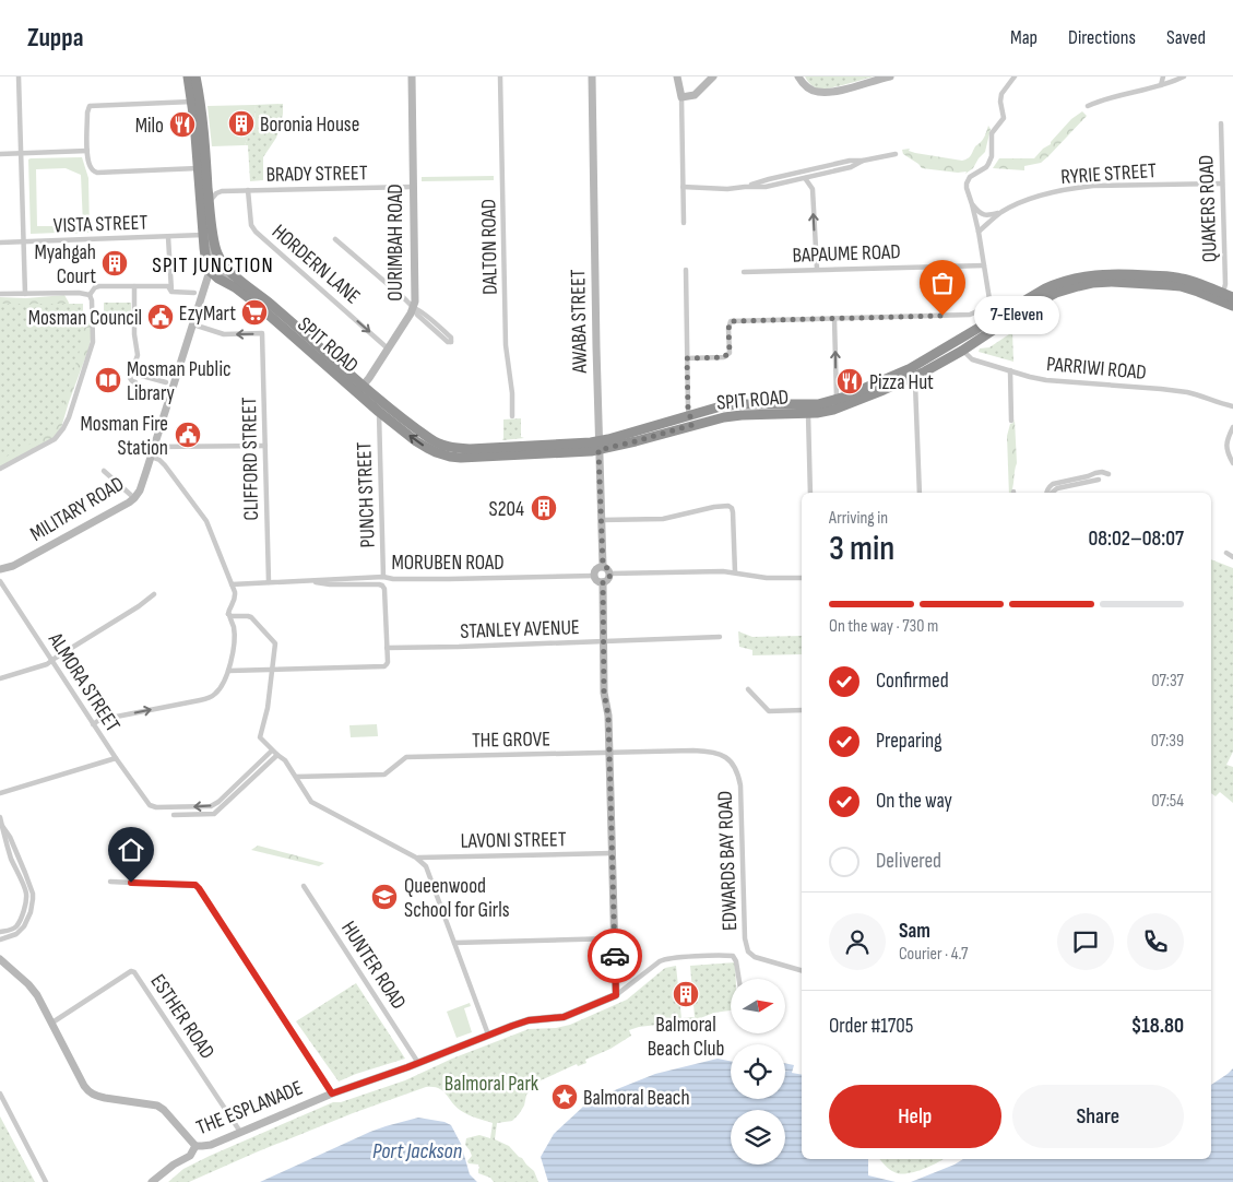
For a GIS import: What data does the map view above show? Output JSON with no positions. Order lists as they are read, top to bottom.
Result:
{
  "streets": {
    "highway": ["SPIT ROAD", "MILITARY ROAD"],
    "street": [
      "BRADY STREET",
      "RYRIE STREET",
      "QUAKERS ROAD",
      "VISTA STREET",
      "OURIMBAH ROAD",
      "DALTON ROAD",
      "BAPAUME ROAD",
      "HORDERN LANE",
      "AWABA STREET",
      "PARRIWI ROAD",
      "CLIFFORD STREET",
      "PUNCH STREET",
      "MORUBEN ROAD",
      "STANLEY AVENUE",
      "ALMORA STREET",
      "THE GROVE",
      "LAVONI STREET",
      "EDWARDS BAY ROAD",
      "HUNTER ROAD",
      "ESTHER ROAD",
      "THE ESPLANADE"
    ]
  },
  "crossings": [
    ["BRADY STREET", "OURIMBAH ROAD"],
    ["BRADY STREET", "HORDERN LANE"],
    ["BRADY STREET", "MILITARY ROAD"],
    ["RYRIE STREET", "QUAKERS ROAD"],
    ["QUAKERS ROAD", "SPIT ROAD"],
    ["VISTA STREET", "MILITARY ROAD"],
    ["OURIMBAH ROAD", "HORDERN LANE"],
    ["OURIMBAH ROAD", "SPIT ROAD"],
    ["AWABA STREET", "SPIT ROAD"],
    ["AWABA STREET", "MORUBEN ROAD"],
    ["SPIT ROAD", "PARRIWI ROAD"],
    ["SPIT ROAD", "PUNCH STREET"],
    ["SPIT ROAD", "MILITARY ROAD"],
    ["CLIFFORD STREET", "MILITARY ROAD"],
    ["CLIFFORD STREET", "MORUBEN ROAD"],
    ["PUNCH STREET", "MORUBEN ROAD"],
    ["MORUBEN ROAD", "STANLEY AVENUE"],
    ["THE GROVE", "EDWARDS BAY ROAD"],
    ["HUNTER ROAD", "THE ESPLANADE"],
    ["ESTHER ROAD", "THE ESPLANADE"]
  ],
  "one_way": ["HORDERN LANE"],
  "districts": ["SPIT JUNCTION"],
  "water": ["Port Jackson"],
  "parks": ["Balmoral Park"],
  "places": {
    "building": [
      "Boronia House",
      "Myahgah Court",
      "S204",
      "Balmoral Beach Club"
    ],
    "restaurant": ["Milo", "Pizza Hut"],
    "supermarket": ["EzyMart"],
    "other": ["7-Eleven"],
    "public building": ["Mosman Council", "Mosman Fire Station"],
    "library": ["Mosman Public Library"],
    "school or university": ["Queenwood School for Girls"],
    "place": ["Balmoral Beach"]
  },
  "north": "right",
  "page": {
    "header": "Zuppa",
    "nav": ["Map", "Directions", "Saved"],
    "bubble": "7-Eleven",
    "heading": ["3 min", "Arriving in", "08:02–08:07"],
    "panel": [
      "Sam",
      "Courier · 4.7",
      "Order #1705",
      "$18.80"
    ],
    "bar": "On the way · 730 m",
    "list": [
      ["Confirmed", "07:37"],
      ["Preparing", "07:39"],
      ["On the way", "07:54"],
      "Delivered"
    ],
    "buttons": ["Help", "Share"]
  }
}
